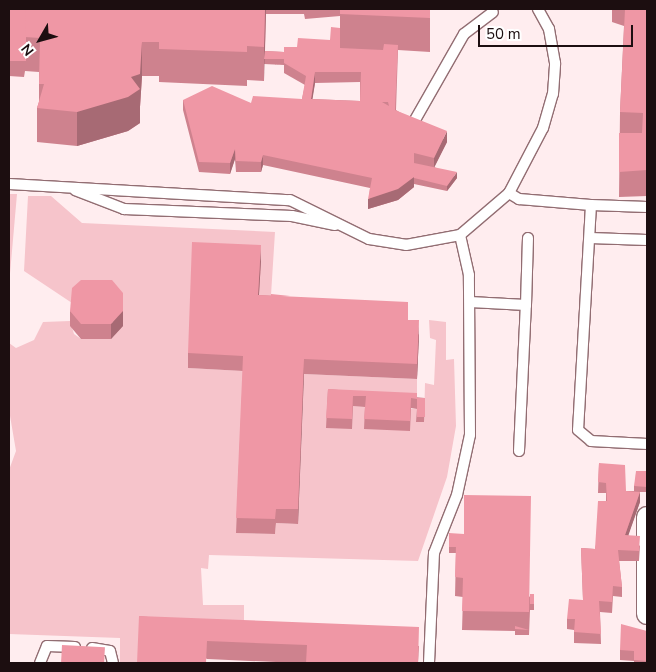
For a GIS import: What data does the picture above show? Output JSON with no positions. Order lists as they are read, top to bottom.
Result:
{
  "scale_bar": "50 m",
  "north": "bottom left"
}
